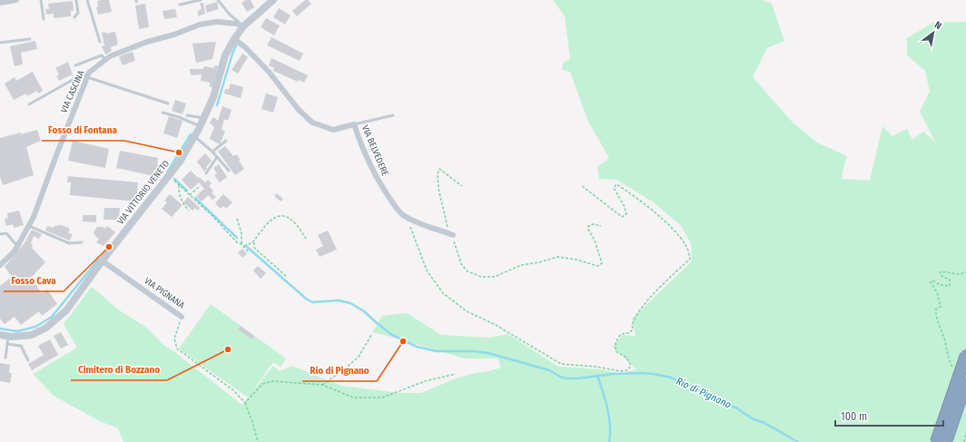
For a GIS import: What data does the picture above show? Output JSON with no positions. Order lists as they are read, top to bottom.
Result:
{
  "streets": {
    "street": [
      "VIA CASCINA",
      "VIA BELVEDERE",
      "VIA VITTORIO VENETO",
      "VIA PIGNANA"
    ]
  },
  "crossings": [
    ["VIA CASCINA", "VIA VITTORIO VENETO"],
    ["VIA BELVEDERE", "VIA VITTORIO VENETO"],
    ["VIA VITTORIO VENETO", "VIA PIGNANA"]
  ],
  "water": ["Rio di Pignano"],
  "places": [
    "Fosso di Fontana",
    "Fosso Cava",
    "Rio di Pignano",
    "Cimitero di Bozzano"
  ],
  "scale_bar": "100 m",
  "north": "top right"
}
